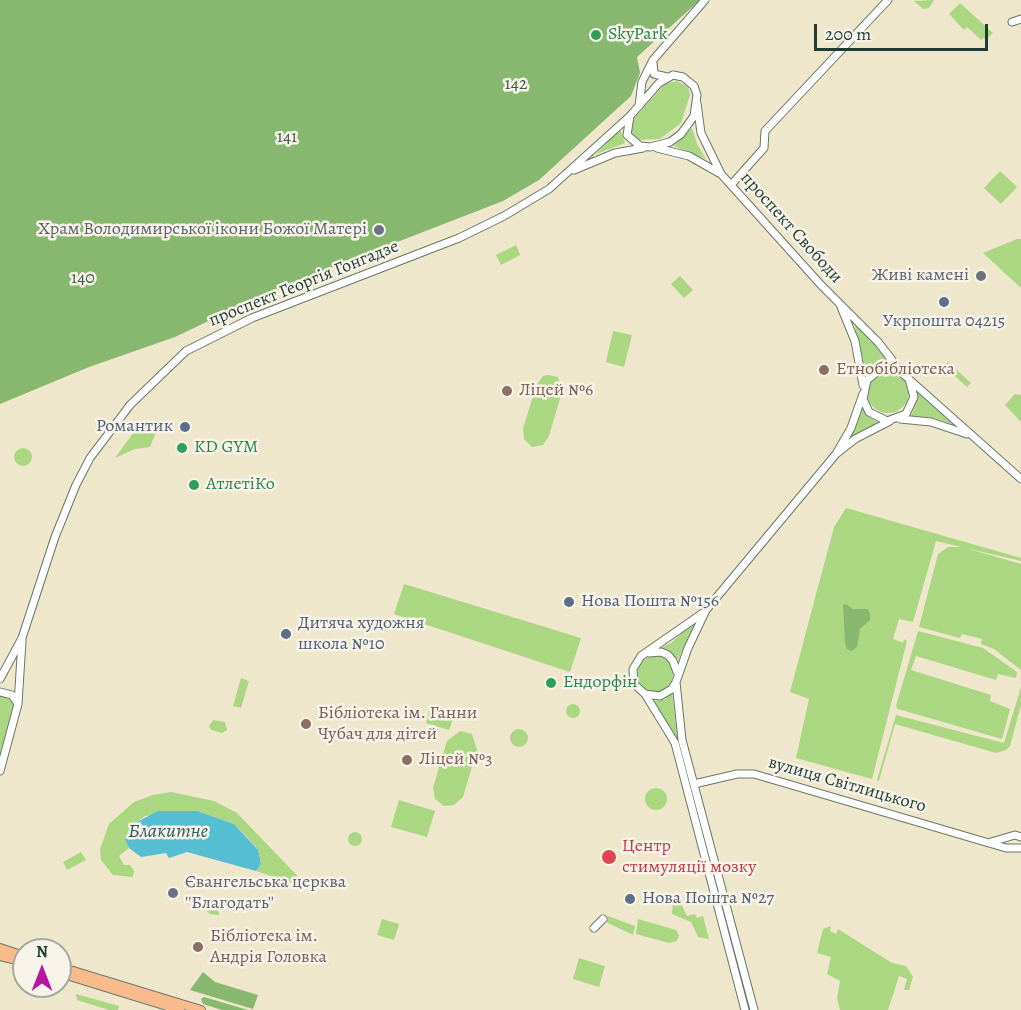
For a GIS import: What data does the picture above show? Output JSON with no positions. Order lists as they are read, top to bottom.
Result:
{
  "streets": {
    "street": ["проспект Свободи", "проспект Георгія Гонгадзе", "вулиця Світлицького"]
  },
  "crossings": [
    ["проспект Свободи", "проспект Георгія Гонгадзе"]
  ],
  "water": ["Блакитне"],
  "parks": ["142", "141", "140"],
  "places": [
    "SkyPark",
    "Храм Володимирської ікони Божої Матері",
    "Живі камені",
    "Укрпошта 04215",
    "Етнобібліотека",
    "Ліцей №6",
    "Романтик",
    "KD GYM",
    "АтлетіКо",
    "Нова Пошта №156",
    "Дитяча художня школа №10",
    "Ендорфін",
    "Бібліотека ім. Ганни Чубач для дітей",
    "Ліцей №3",
    "Центр стимуляції мозку",
    "Євангельська церква ''Благодать''",
    "Нова Пошта №27",
    "Бібліотека ім. Андрія Головка"
  ],
  "scale_bar": "200 m",
  "north": "top"
}
